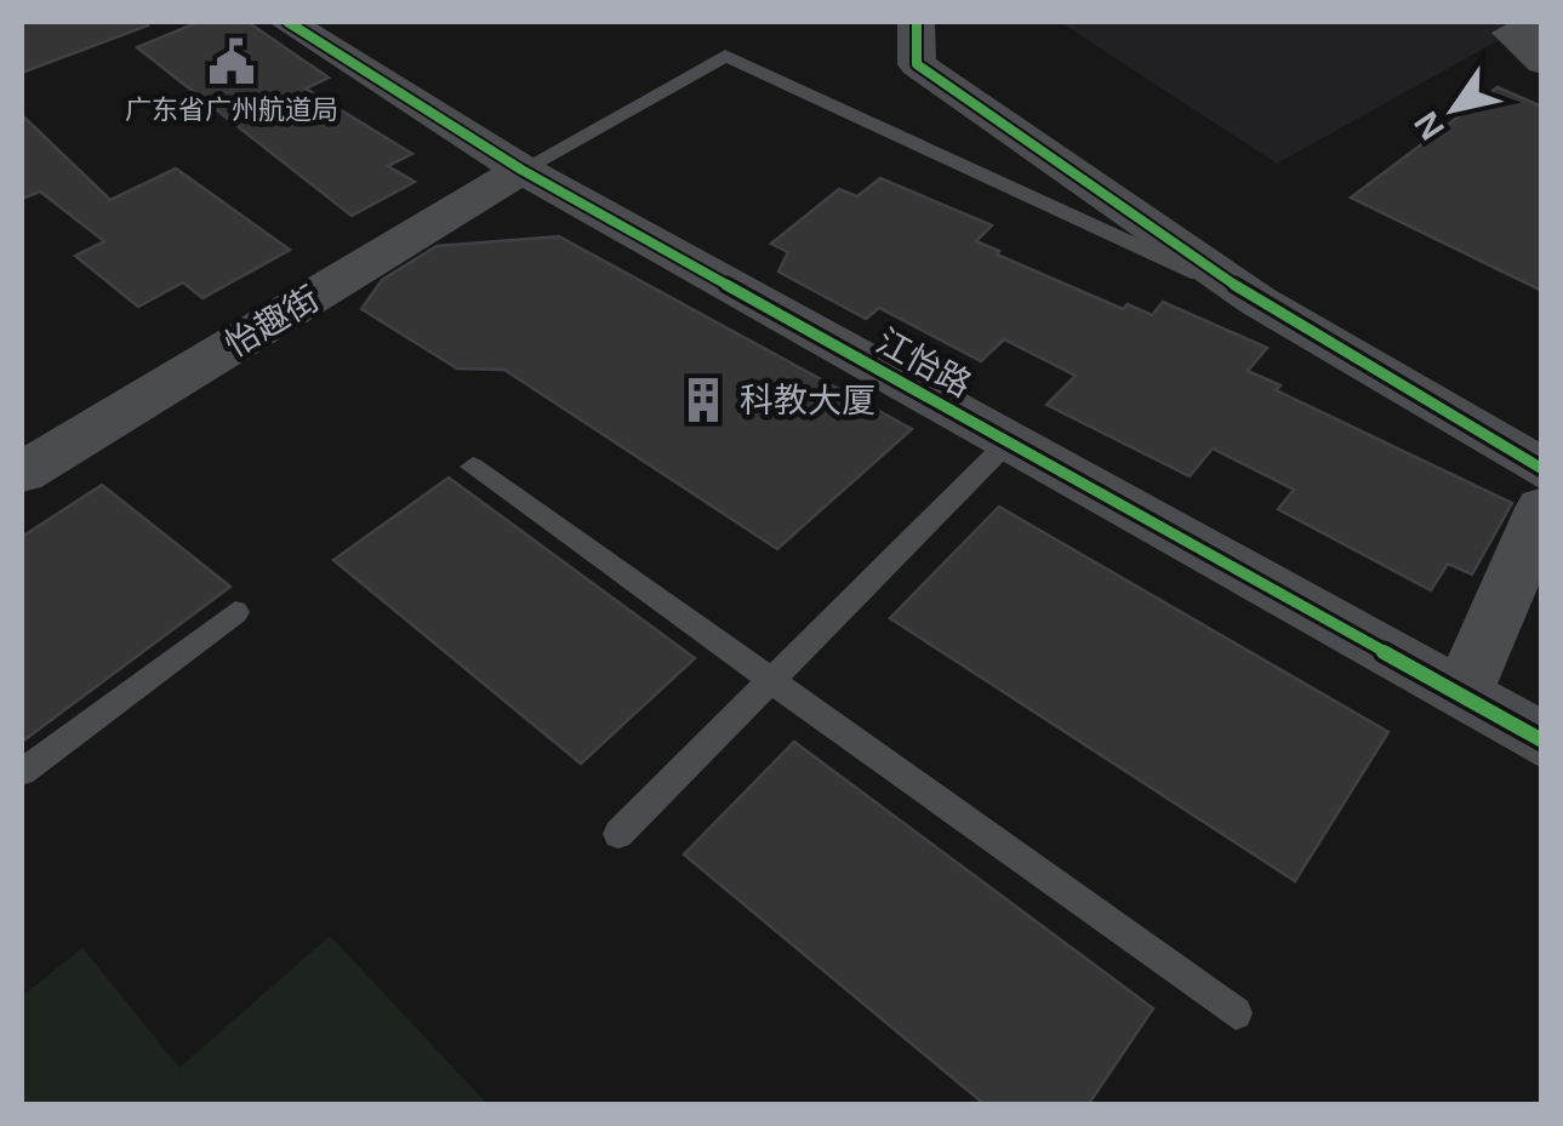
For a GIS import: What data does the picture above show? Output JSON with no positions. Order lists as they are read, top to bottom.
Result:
{
  "streets": {
    "street": ["怡趣街", "江怡路"]
  },
  "crossings": [
    ["怡趣街", "江怡路"]
  ],
  "places": {
    "public building": ["广东省广州航道局"],
    "building": ["科教大厦"]
  },
  "north": "bottom left"
}
